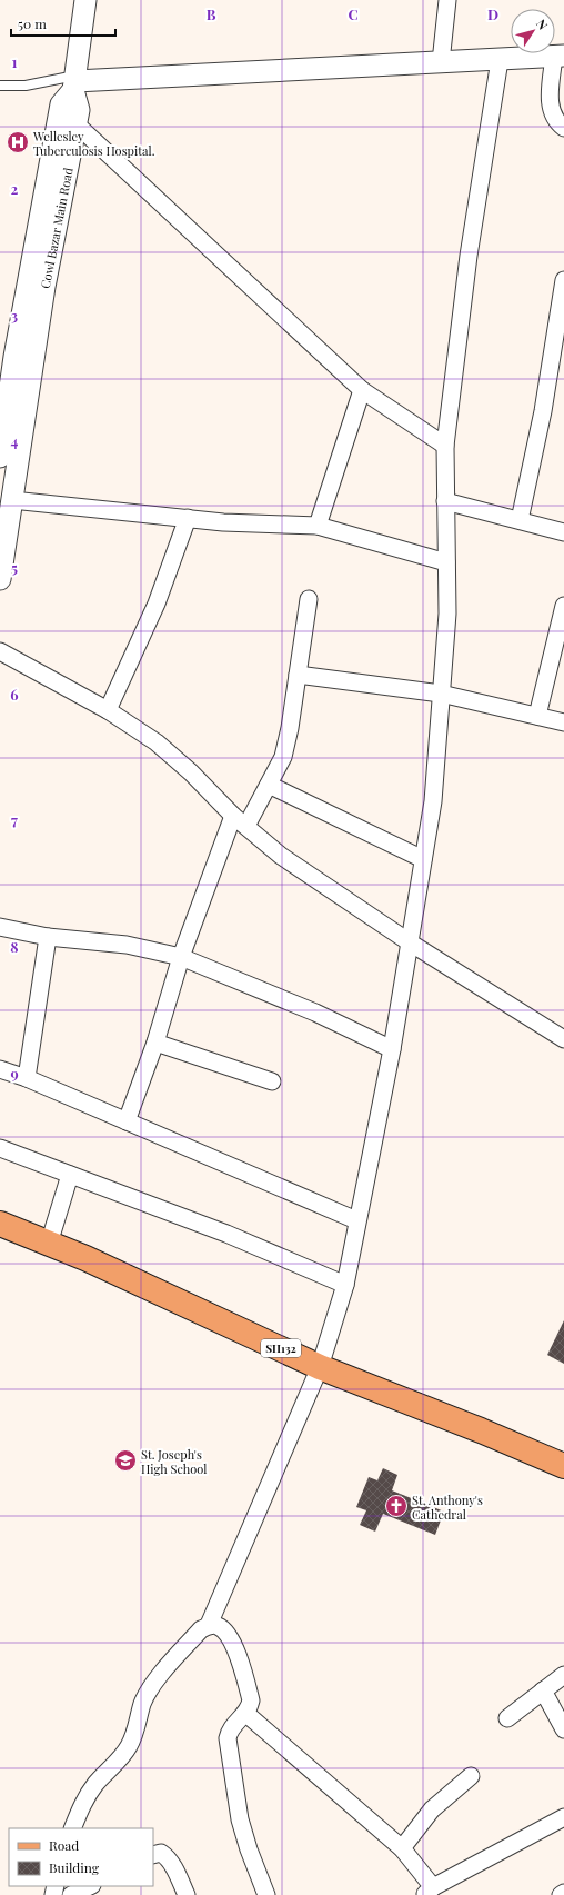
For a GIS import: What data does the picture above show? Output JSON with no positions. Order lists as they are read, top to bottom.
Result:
{
  "streets": {
    "main road": ["SH132"],
    "street": ["Cowl Bazar Main Road"]
  },
  "places": {
    "hospital": ["Wellesley Tuberculosis Hospital."],
    "school or university": ["St. Joseph's High School"],
    "church": ["St. Anthony's Cathedral"]
  },
  "legend": ["Road", "Building"],
  "scale_bar": "50 m",
  "north": "top right",
  "grid": {
    "columns": ["B", "C", "D"],
    "rows": [
      "1",
      "2",
      "3",
      "4",
      "5",
      "6",
      "7",
      "8",
      "9"
    ]
  }
}
